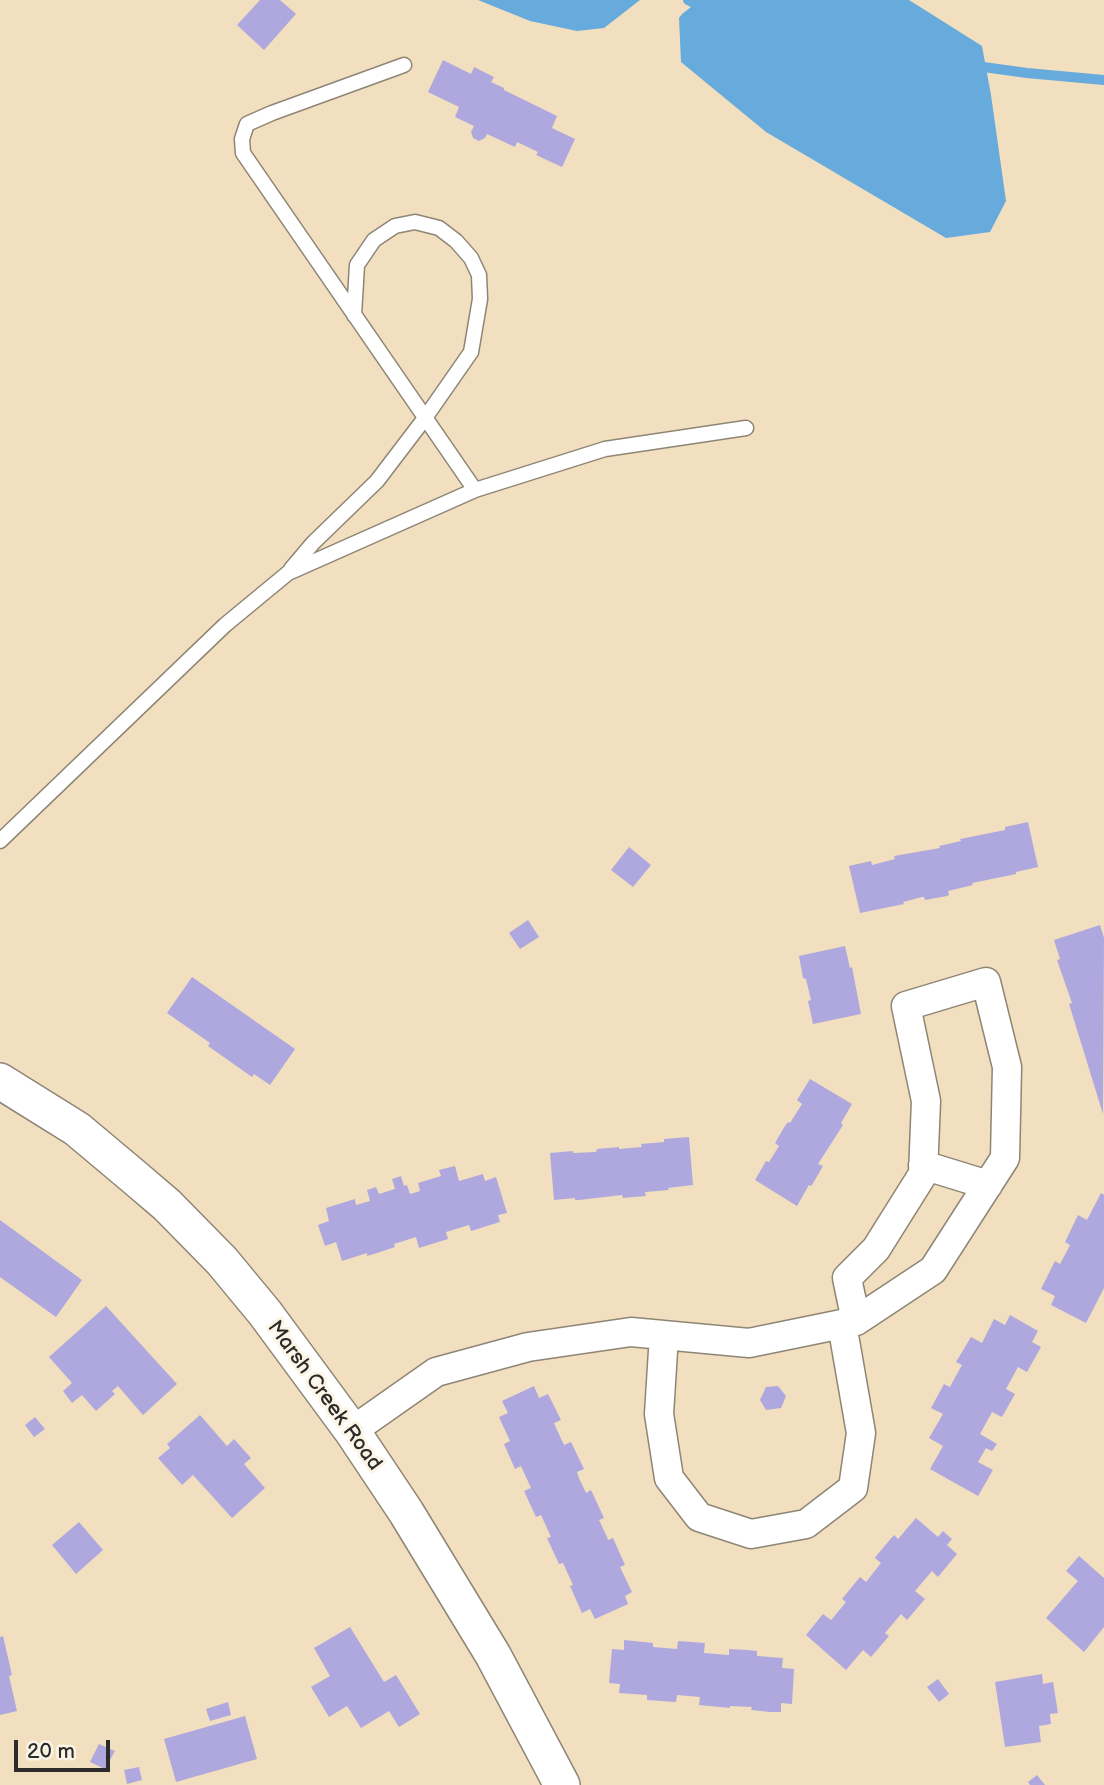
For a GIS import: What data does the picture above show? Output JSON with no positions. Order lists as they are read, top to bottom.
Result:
{
  "streets": {
    "street": ["Marsh Creek Road"]
  },
  "scale_bar": "20 m"
}
